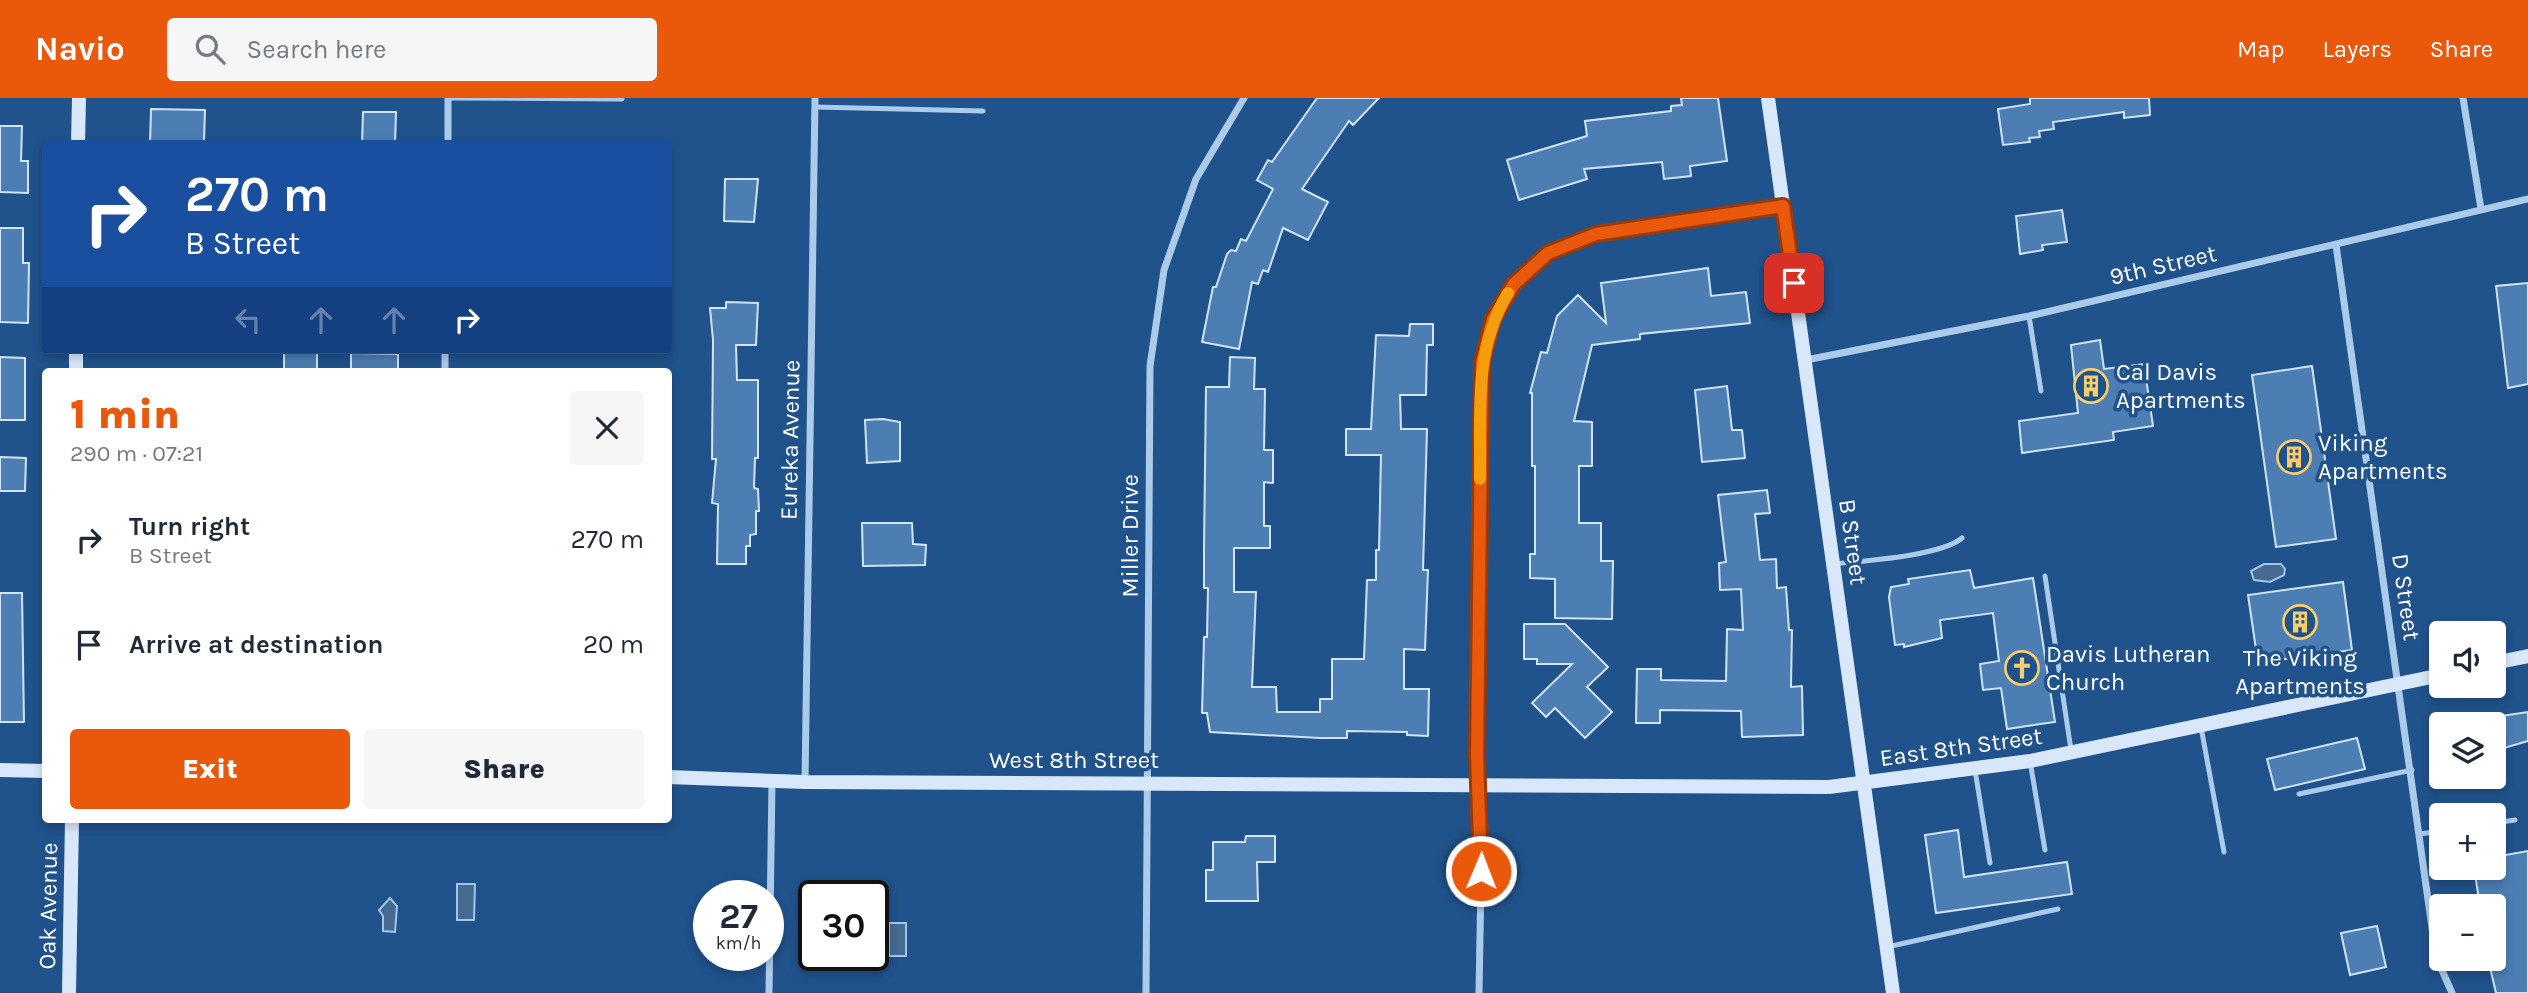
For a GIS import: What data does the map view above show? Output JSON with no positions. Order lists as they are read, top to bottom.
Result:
{
  "streets": {
    "street": [
      "9th Street",
      "Eureka Avenue",
      "Miller Drive",
      "B Street",
      "D Street",
      "East 8th Street",
      "West 8th Street",
      "Oak Avenue"
    ]
  },
  "crossings": [
    ["9th Street", "B Street"],
    ["9th Street", "D Street"],
    ["Eureka Avenue", "West 8th Street"],
    ["Miller Drive", "West 8th Street"],
    ["B Street", "East 8th Street"],
    ["D Street", "East 8th Street"],
    ["East 8th Street", "West 8th Street"]
  ],
  "places": {
    "building": ["Cal Davis Apartments", "Viking Apartments", "The Viking Apartments"],
    "church": ["Davis Lutheran Church"]
  },
  "page": {
    "header": "Navio",
    "search": "Search here",
    "nav": ["Map", "Layers", "Share"],
    "turn": ["270 m", "B Street"],
    "heading": ["1 min", "290 m · 07:21"],
    "list": [
      {
        "name": "Turn right",
        "note": "B Street",
        "value": "270 m"
      },
      {
        "name": "Arrive at destination",
        "value": "20 m"
      }
    ],
    "map_buttons": ["+", "−"],
    "buttons": ["Exit", "Share"],
    "speed": "27 km/h",
    "limit": "30"
  }
}
